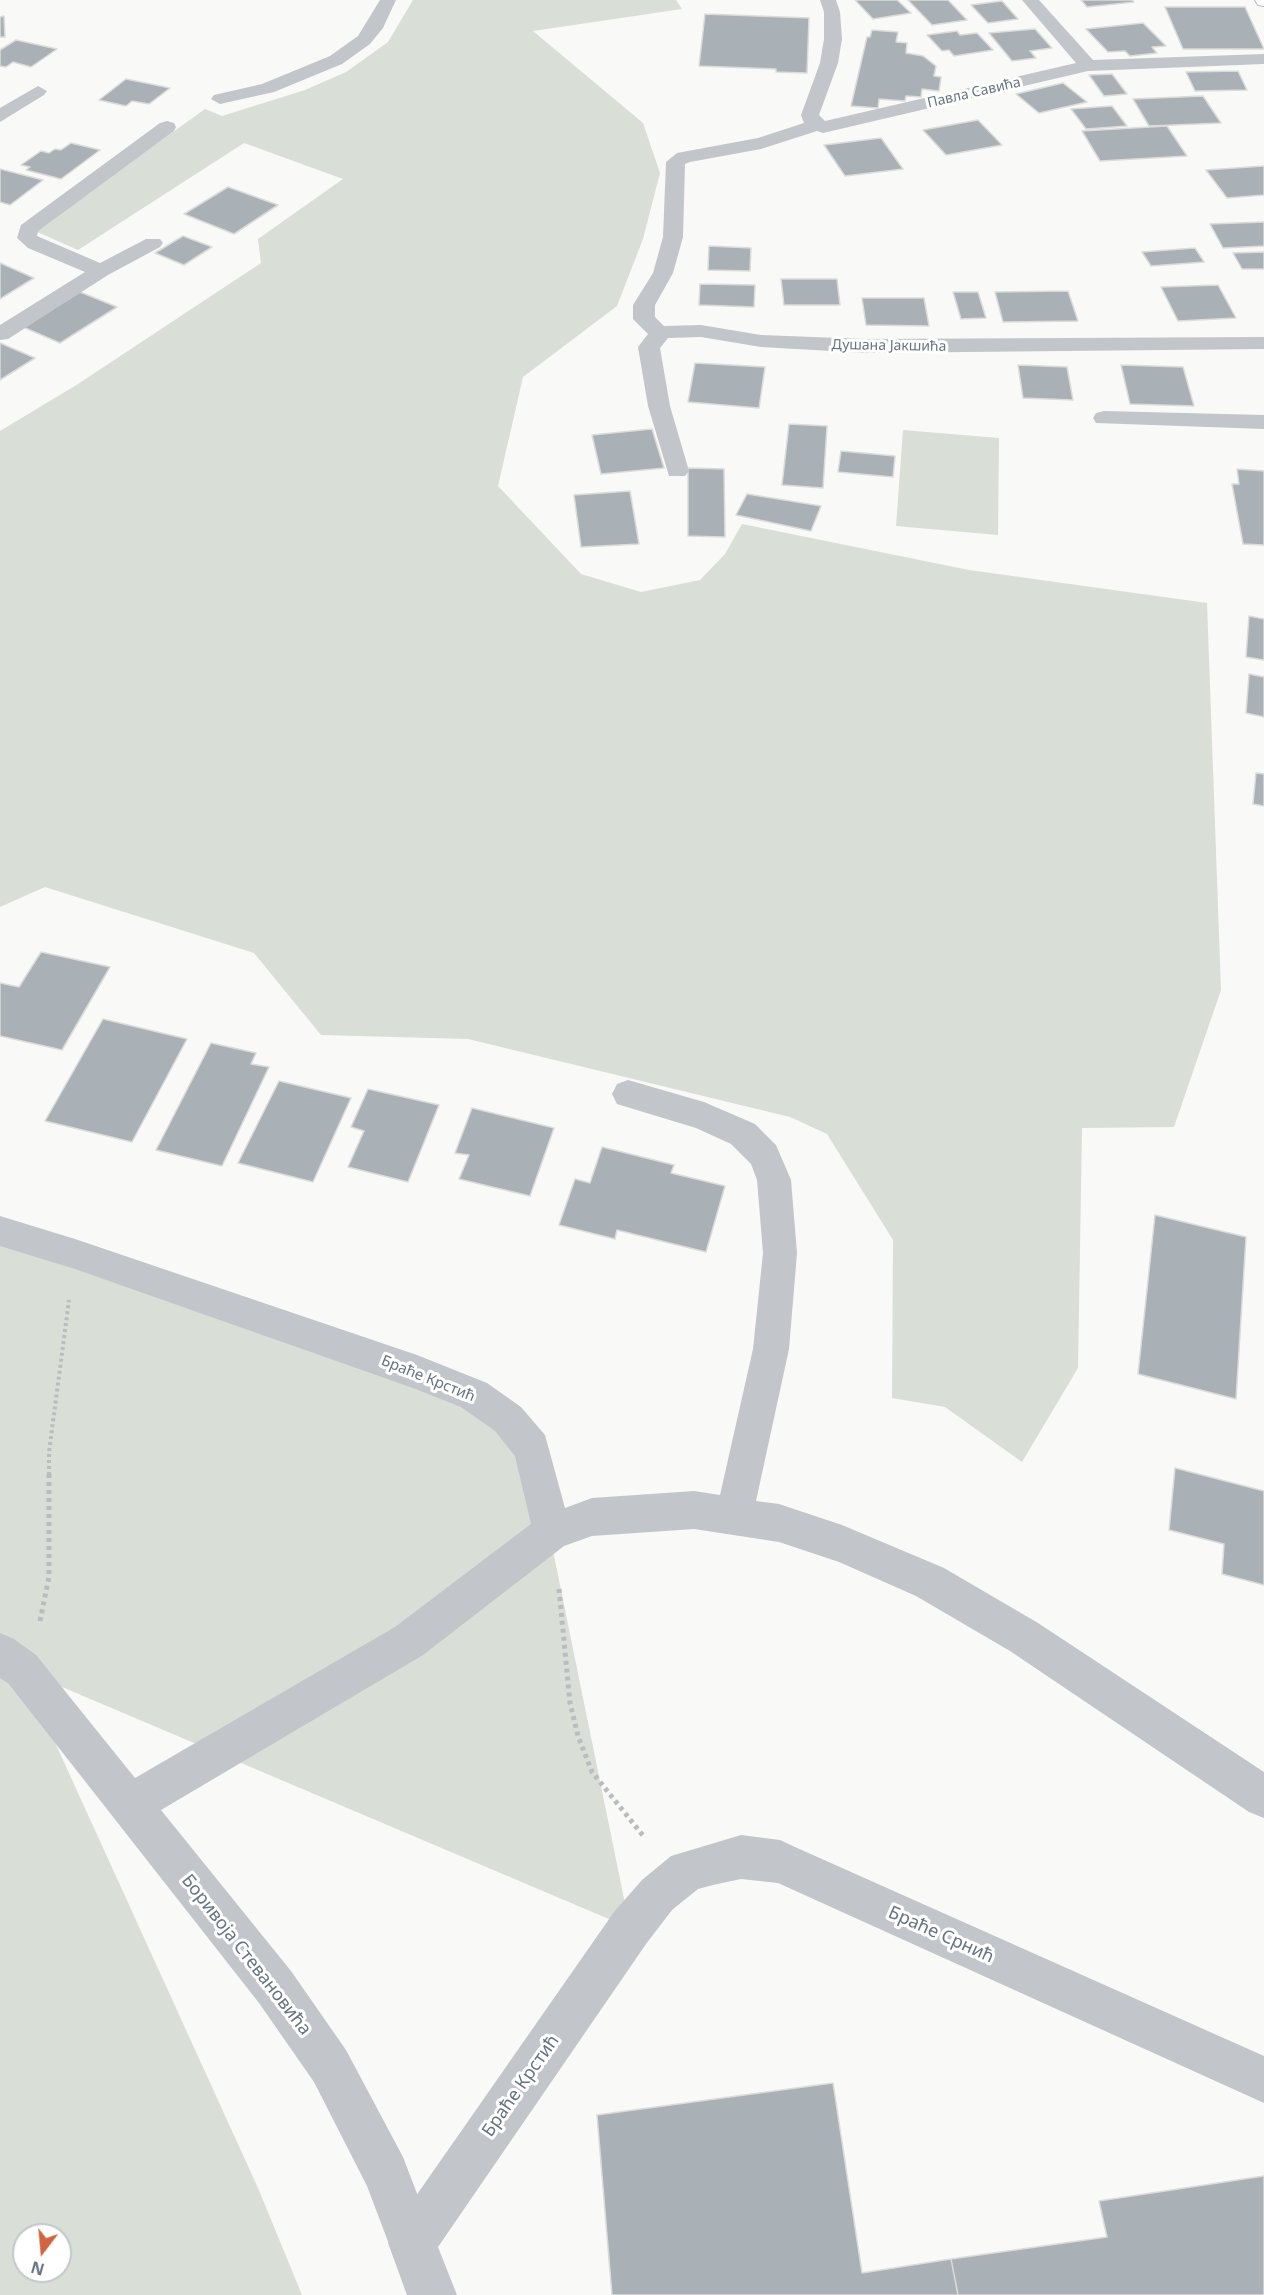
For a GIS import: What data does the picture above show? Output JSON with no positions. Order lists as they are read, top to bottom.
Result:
{
  "streets": {
    "street": [
      "Павла Савића",
      "Душана Јакшића",
      "Браће Крстић",
      "Браће Срнић",
      "Боривоја Стевановића"
    ]
  },
  "crossings": [
    ["Павла Савића", "Душана Јакшића"],
    ["Браће Крстић", "Браће Срнић"],
    ["Браће Крстић", "Боривоја Стевановића"]
  ],
  "north": "bottom"
}
